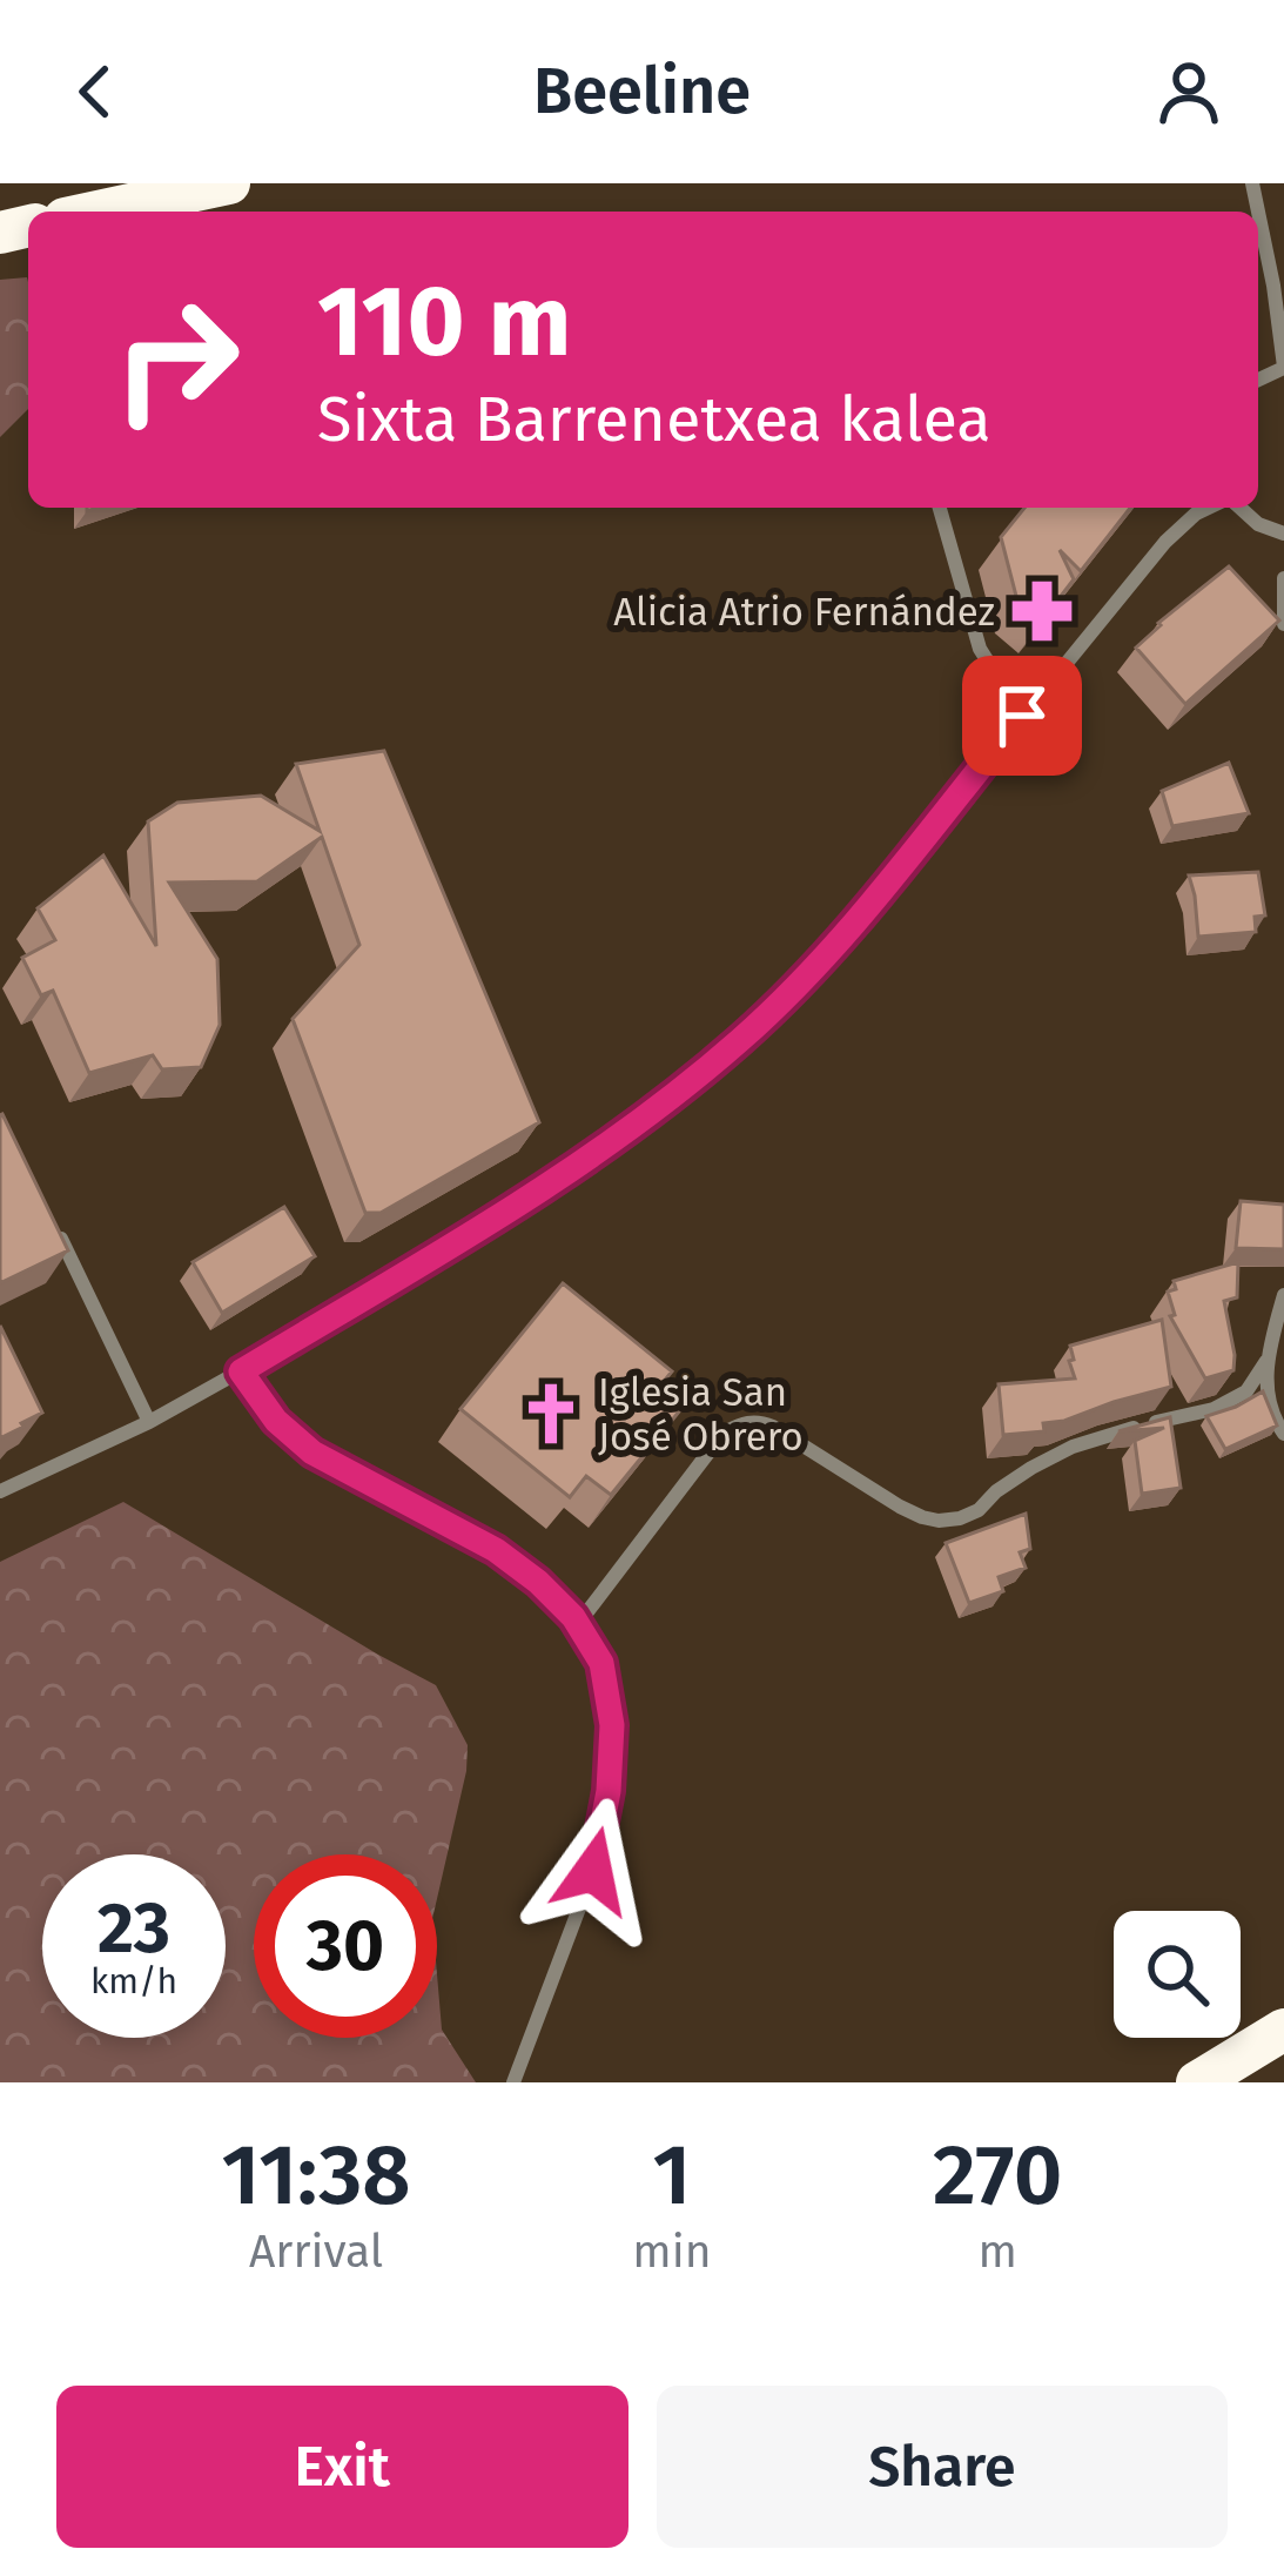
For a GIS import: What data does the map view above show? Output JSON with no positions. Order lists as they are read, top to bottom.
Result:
{
  "places": {
    "pharmacy": ["Alicia Atrio Fernández"],
    "church": ["Iglesia San José Obrero"]
  },
  "page": {
    "header": "Beeline",
    "turn": ["110 m", "Sixta Barrenetxea kalea"],
    "speed": "23 km/h",
    "limit": "30",
    "eta": [
      "11:38",
      "Arrival",
      "1",
      "min",
      "270",
      "m"
    ],
    "buttons": ["Exit", "Share"]
  }
}
